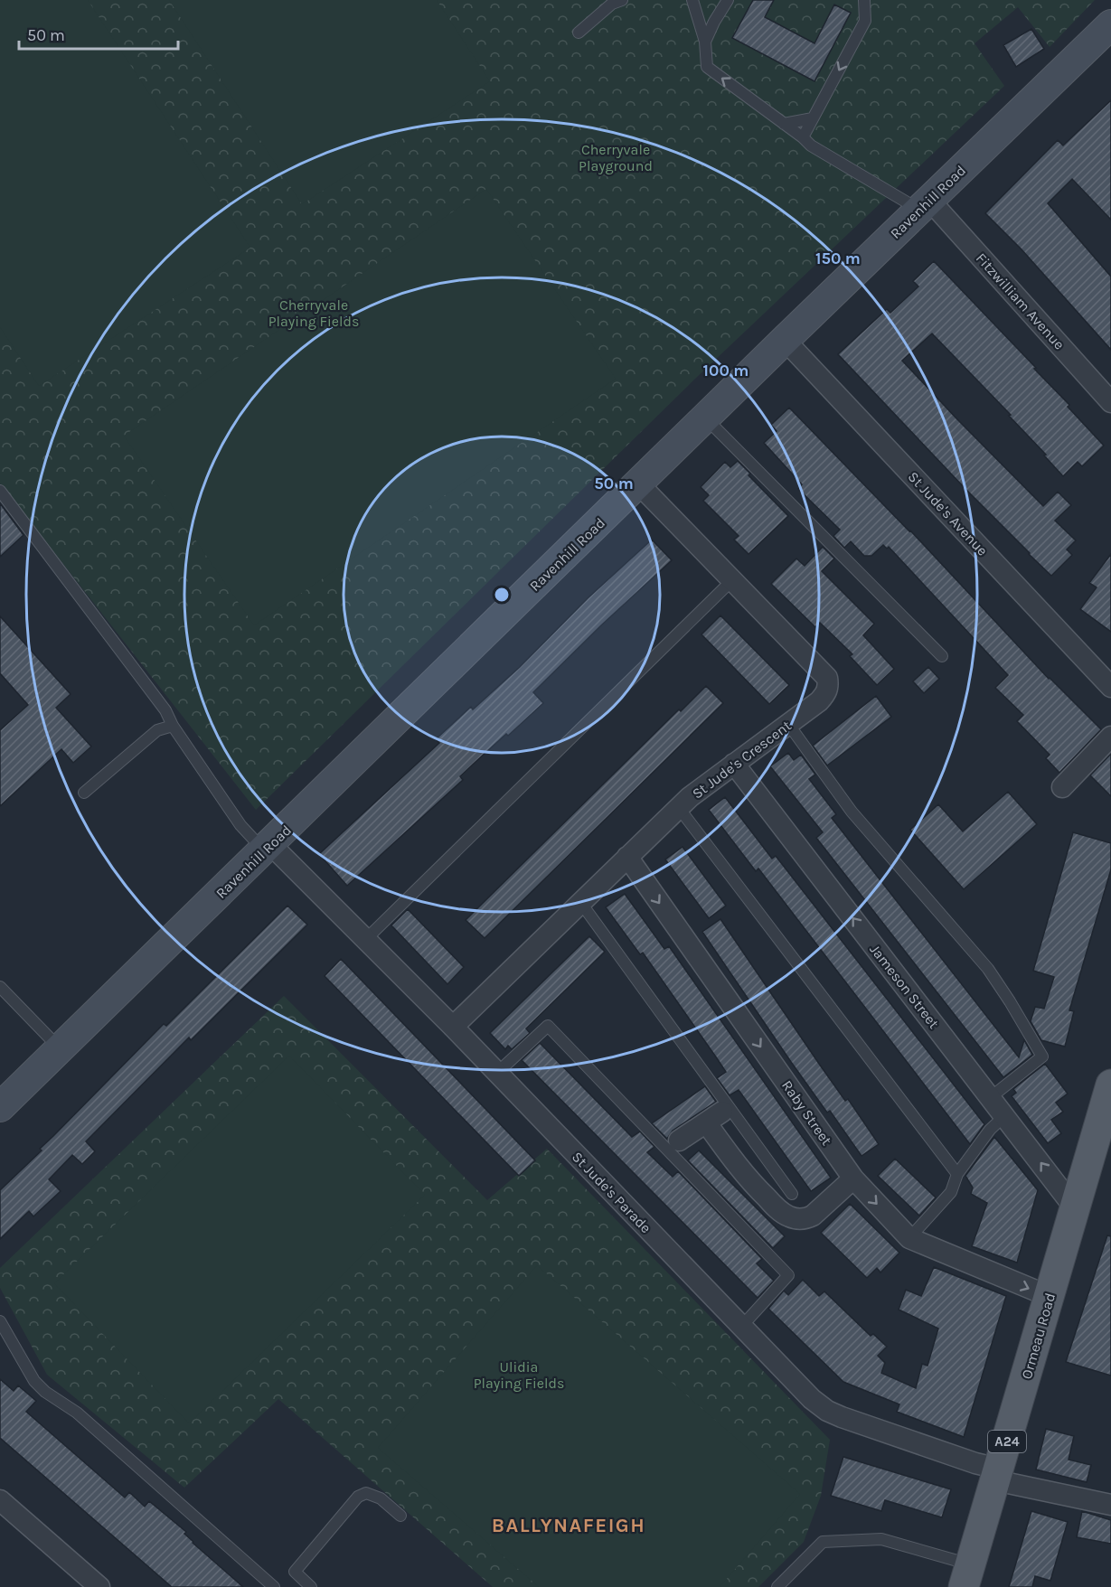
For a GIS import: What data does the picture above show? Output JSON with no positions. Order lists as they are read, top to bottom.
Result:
{
  "streets": {
    "main road": ["Ravenhill Road", "Ormeau Road", "A24"],
    "street": [
      "Fitzwilliam Avenue",
      "St Jude's Avenue",
      "St Jude's Crescent",
      "Jameson Street",
      "Raby Street",
      "St Jude's Parade"
    ]
  },
  "crossings": [
    ["Ravenhill Road", "Fitzwilliam Avenue"],
    ["Ravenhill Road", "St Jude's Avenue"],
    ["Ravenhill Road", "St Jude's Crescent"],
    ["Ravenhill Road", "St Jude's Parade"],
    ["St Jude's Crescent", "Jameson Street"],
    ["St Jude's Crescent", "Raby Street"],
    ["St Jude's Crescent", "St Jude's Parade"],
    ["Jameson Street", "Ormeau Road"],
    ["Raby Street", "Ormeau Road"],
    ["St Jude's Parade", "Ormeau Road"]
  ],
  "one_way": ["Jameson Street", "Raby Street"],
  "districts": ["BALLYNAFEIGH"],
  "parks": ["Cherryvale Playground", "Cherryvale Playing Fields", "Ulidia Playing Fields"],
  "scale_bar": "50 m",
  "rings": ["150 m", "100 m", "50 m"]
}
